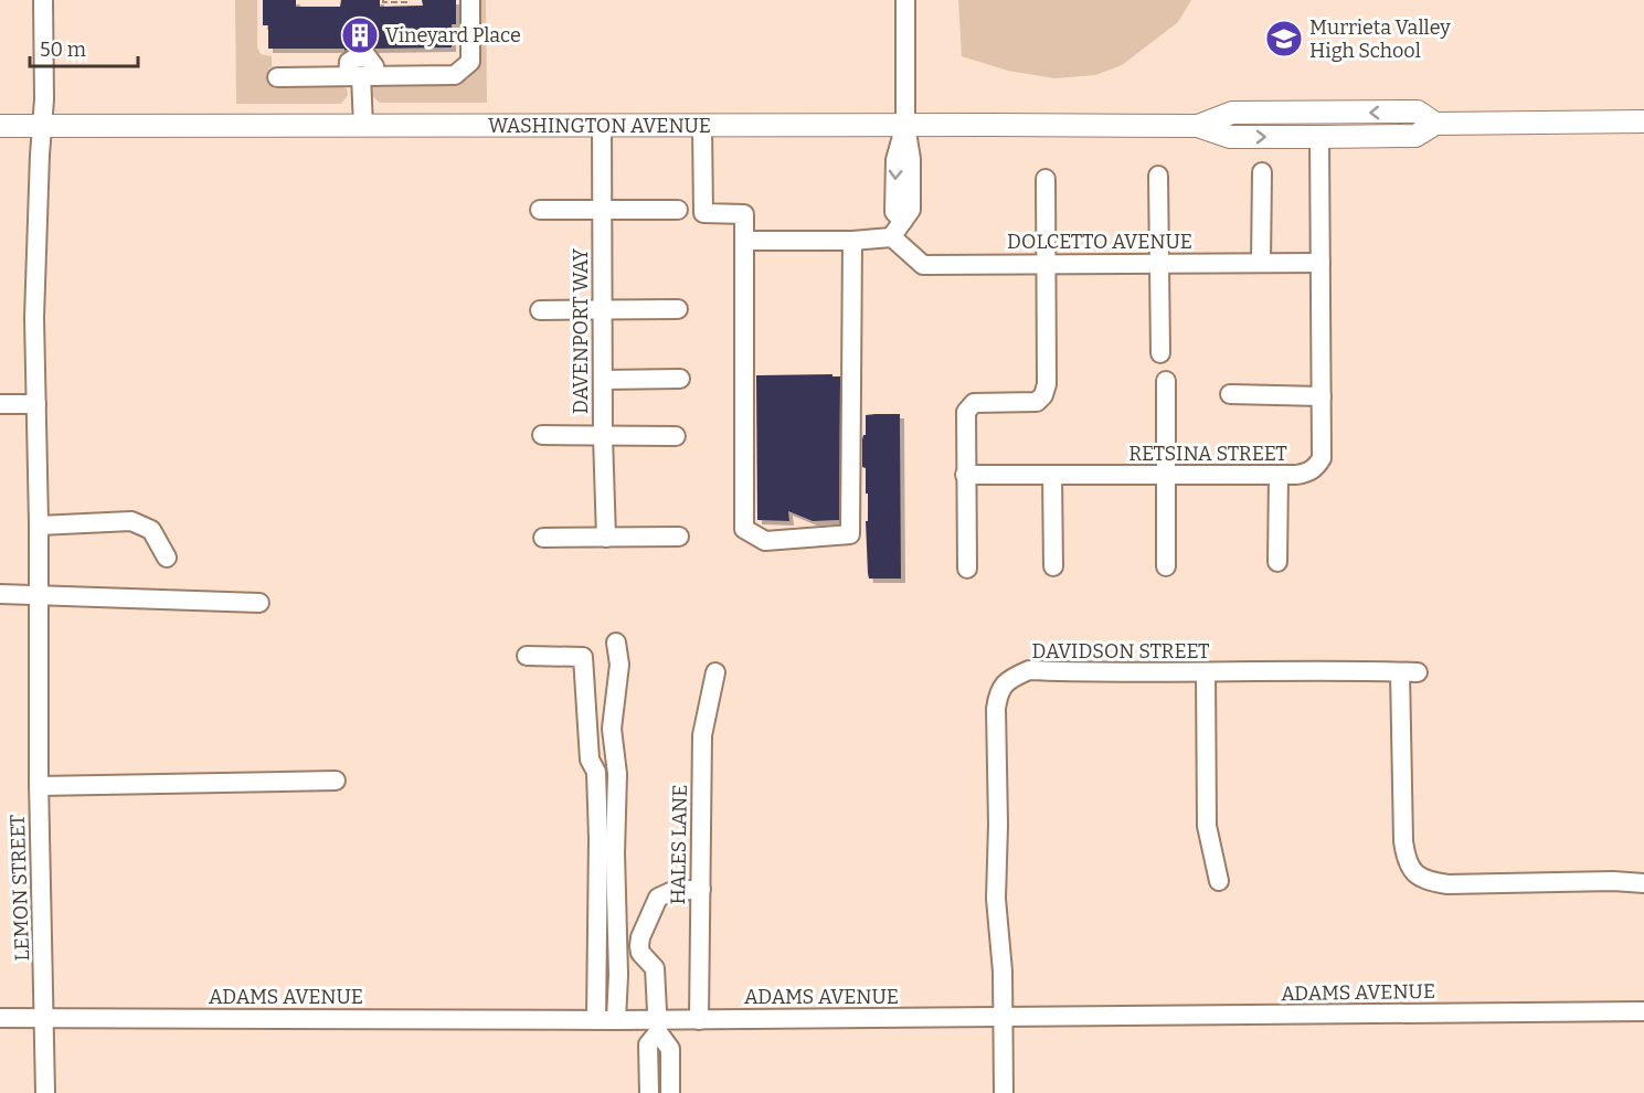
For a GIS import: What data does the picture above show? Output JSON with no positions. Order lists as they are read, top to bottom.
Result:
{
  "streets": {
    "main road": ["WASHINGTON AVENUE"],
    "street": [
      "DOLCETTO AVENUE",
      "DAVENPORT WAY",
      "RETSINA STREET",
      "DAVIDSON STREET",
      "HALES LANE",
      "LEMON STREET",
      "ADAMS AVENUE"
    ]
  },
  "crossings": [
    ["WASHINGTON AVENUE", "DAVENPORT WAY"],
    ["WASHINGTON AVENUE", "RETSINA STREET"],
    ["WASHINGTON AVENUE", "LEMON STREET"],
    ["DOLCETTO AVENUE", "RETSINA STREET"],
    ["DAVIDSON STREET", "ADAMS AVENUE"],
    ["HALES LANE", "ADAMS AVENUE"],
    ["LEMON STREET", "ADAMS AVENUE"]
  ],
  "places": {
    "building": ["Vineyard Place"],
    "school or university": ["Murrieta Valley High School"]
  },
  "scale_bar": "50 m"
}
